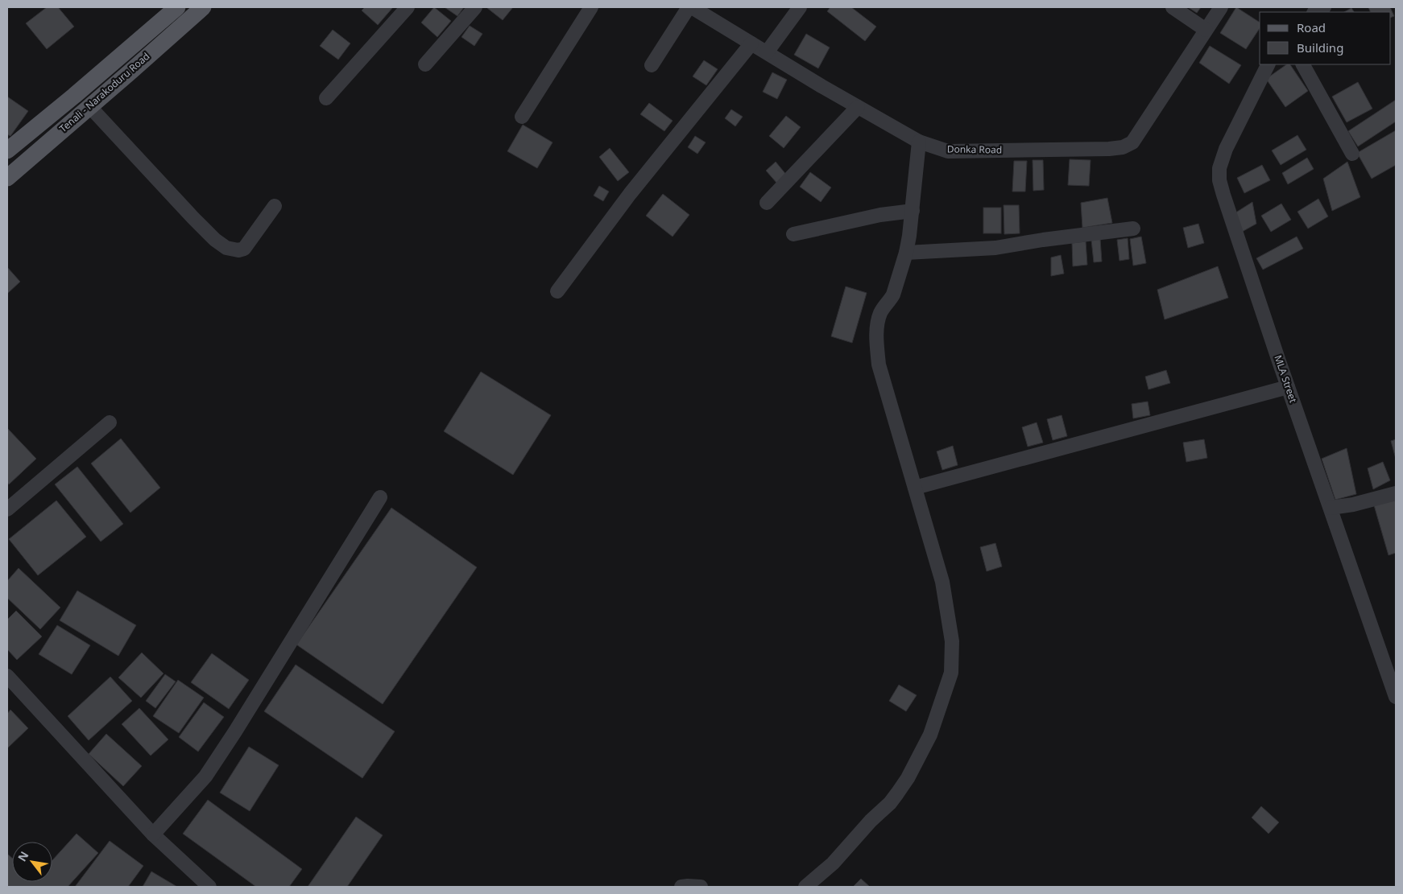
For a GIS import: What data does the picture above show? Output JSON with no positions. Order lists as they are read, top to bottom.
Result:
{
  "streets": {
    "main road": ["Tenali - Narakoduru Road"],
    "street": ["Donka Road", "MLA Street"]
  },
  "legend": ["Road", "Building"],
  "north": "top left"
}
